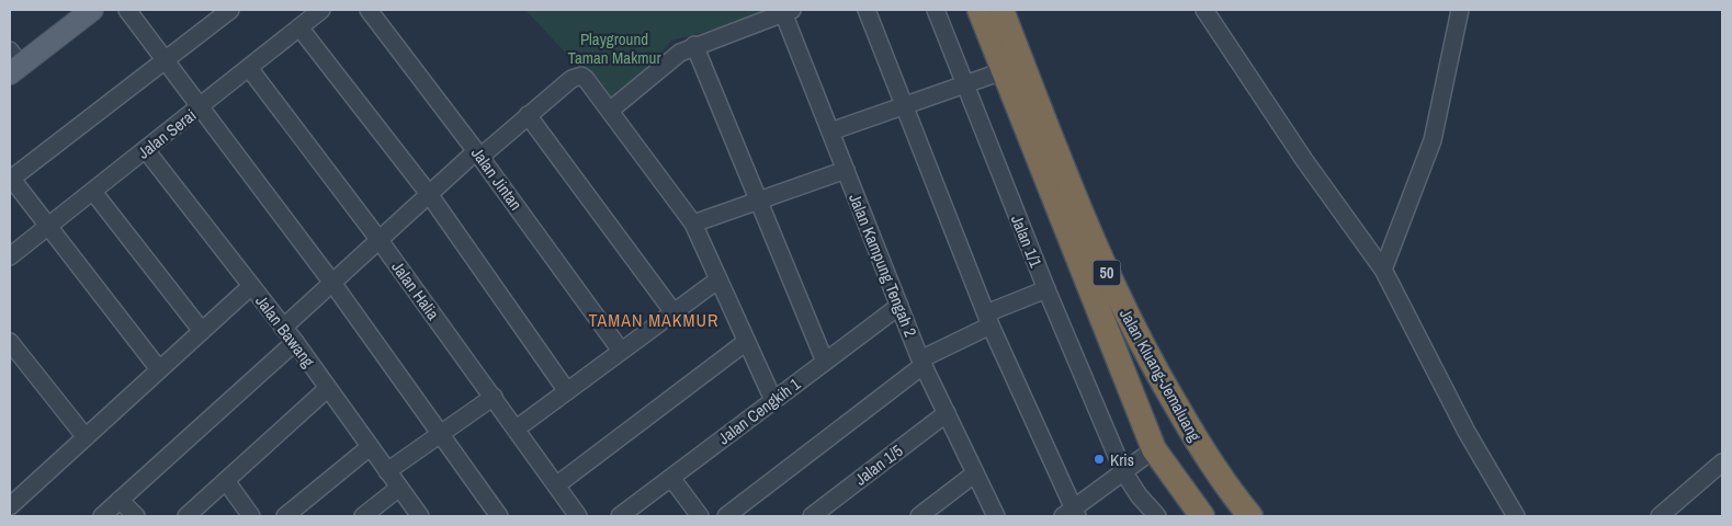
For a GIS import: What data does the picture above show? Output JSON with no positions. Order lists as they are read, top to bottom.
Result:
{
  "streets": {
    "highway": ["50", "Jalan Kluang-Jemaluang"],
    "street": [
      "Jalan Serai",
      "Jalan Jintan",
      "Jalan 1/1",
      "Jalan Kampung Tengah 2",
      "Jalan Halia",
      "Jalan Bawang",
      "Jalan Cengkih 1",
      "Jalan 1/5"
    ]
  },
  "crossings": [
    ["Jalan Serai", "Jalan Halia"],
    ["Jalan Serai", "Jalan Bawang"],
    ["Jalan Kampung Tengah 2", "Jalan Cengkih 1"],
    ["Jalan Kampung Tengah 2", "Jalan 1/5"]
  ],
  "districts": ["TAMAN MAKMUR"],
  "parks": ["Playground Taman Makmur"],
  "places": ["Kris"]
}
